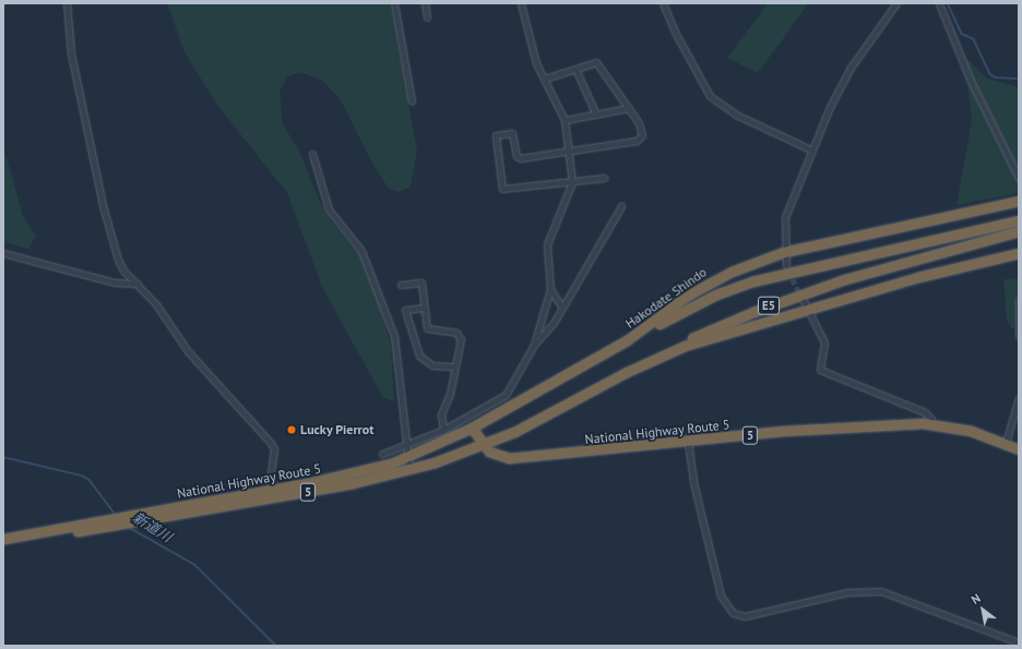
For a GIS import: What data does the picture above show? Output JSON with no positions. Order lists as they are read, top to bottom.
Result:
{
  "streets": {
    "highway": [
      "Hakodate Shindo",
      "E5",
      "National Highway Route 5",
      "5"
    ]
  },
  "crossings": [
    ["Hakodate Shindo", "E5"],
    ["Hakodate Shindo", "National Highway Route 5"],
    ["E5", "5"],
    ["National Highway Route 5", "5"]
  ],
  "water": ["新道川"],
  "places": ["Lucky Pierrot"],
  "north": "top left"
}
